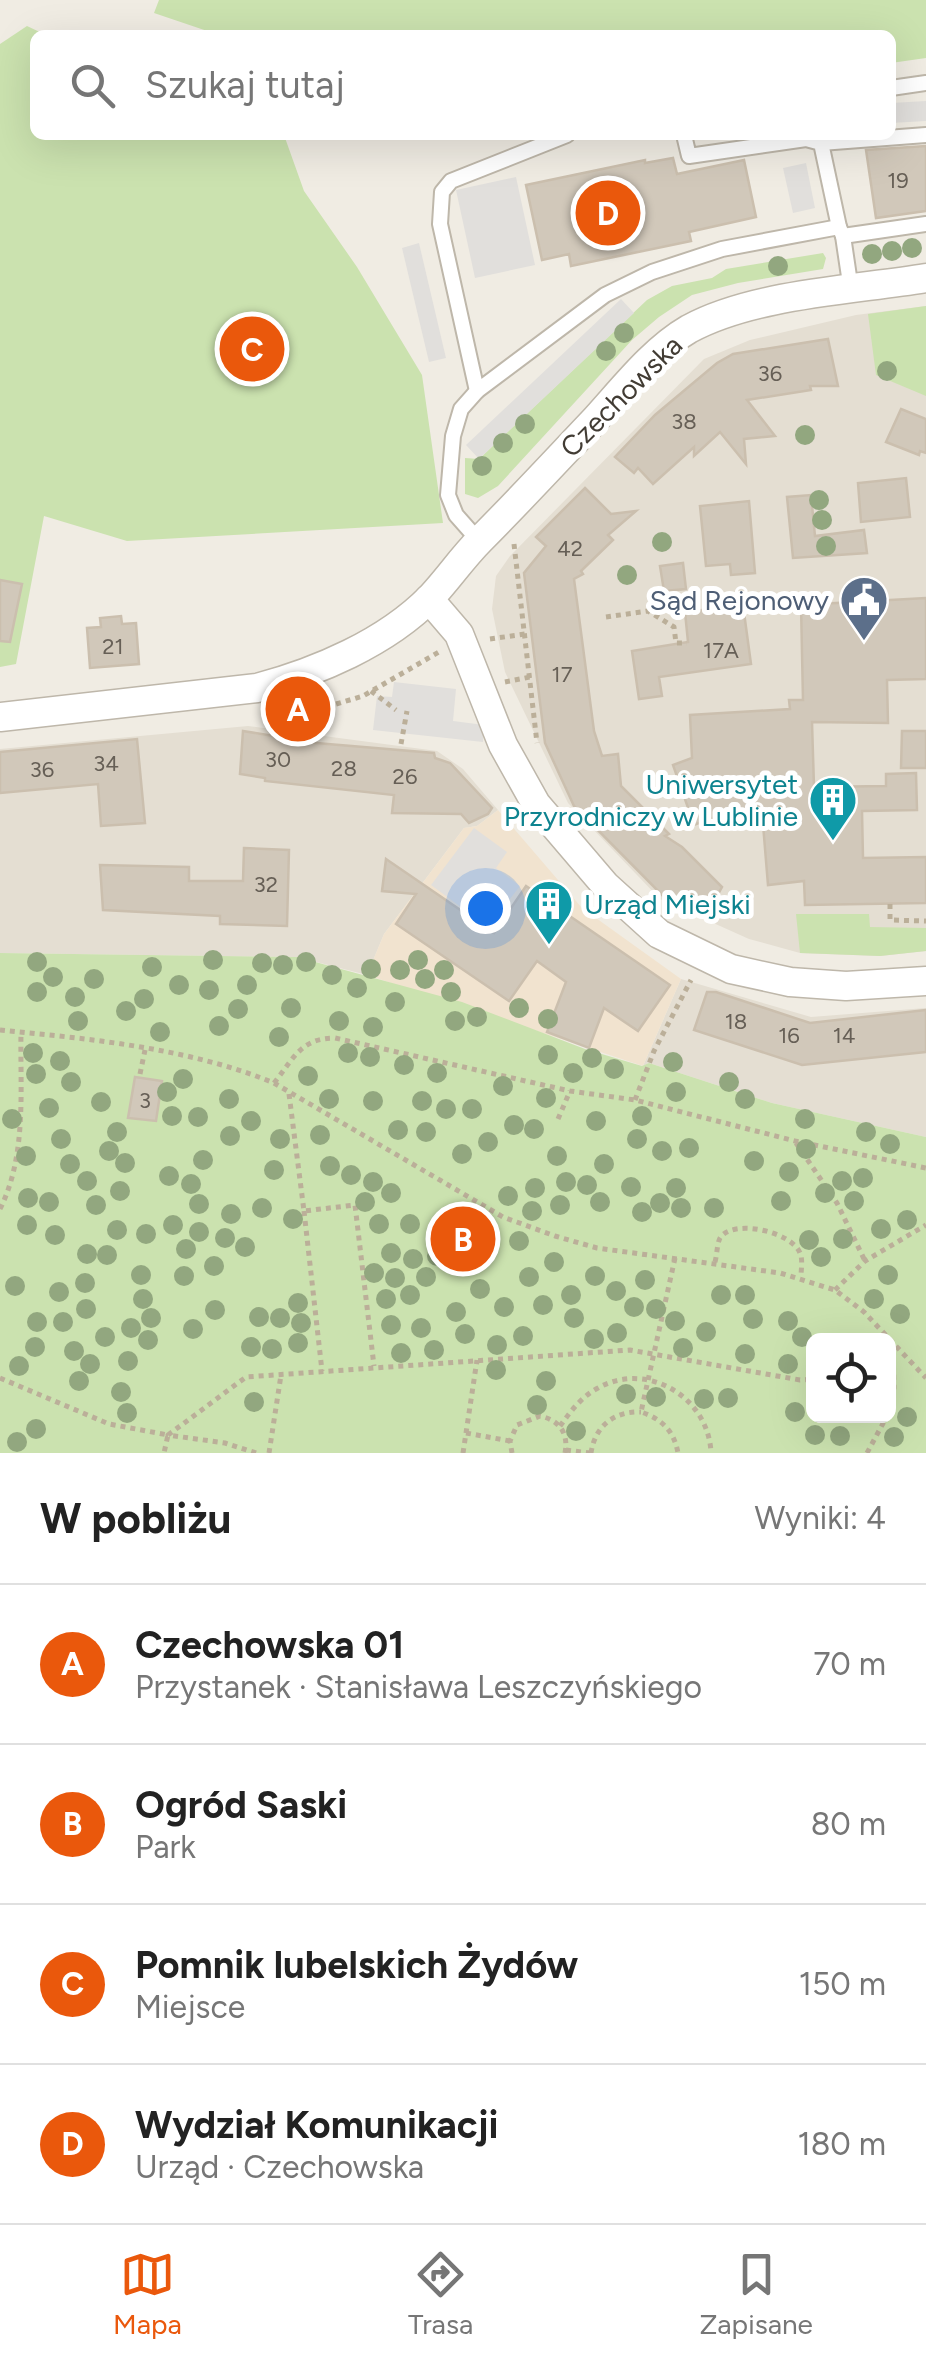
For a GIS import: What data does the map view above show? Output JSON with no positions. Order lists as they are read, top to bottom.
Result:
{
  "streets": {
    "street": ["Czechowska"]
  },
  "places": {
    "public building": ["Sąd Rejonowy"],
    "building": ["Uniwersytet Przyrodniczy w Lublinie", "Urząd Miejski"]
  },
  "house_numbers": [
    "19",
    "36",
    "38",
    "42",
    "21",
    "17A",
    "17",
    "30",
    "34",
    "28",
    "36",
    "26",
    "32",
    "18",
    "16",
    "14",
    "3"
  ],
  "page": {
    "search": "Szukaj tutaj",
    "pins": [
      "D",
      "C",
      "A",
      "B"
    ],
    "heading": ["W pobliżu", "Wyniki: 4"],
    "list": [
      {
        "mark": "A",
        "name": "Czechowska 01",
        "note": "Przystanek · Stanisława Leszczyńskiego",
        "value": "70 m"
      },
      {
        "mark": "B",
        "name": "Ogród Saski",
        "note": "Park",
        "value": "80 m"
      },
      {
        "mark": "C",
        "name": "Pomnik lubelskich Żydów",
        "note": "Miejsce",
        "value": "150 m"
      },
      {
        "mark": "D",
        "name": "Wydział Komunikacji",
        "note": "Urząd · Czechowska",
        "value": "180 m"
      }
    ],
    "nav": ["Mapa", "Trasa", "Zapisane"]
  }
}
